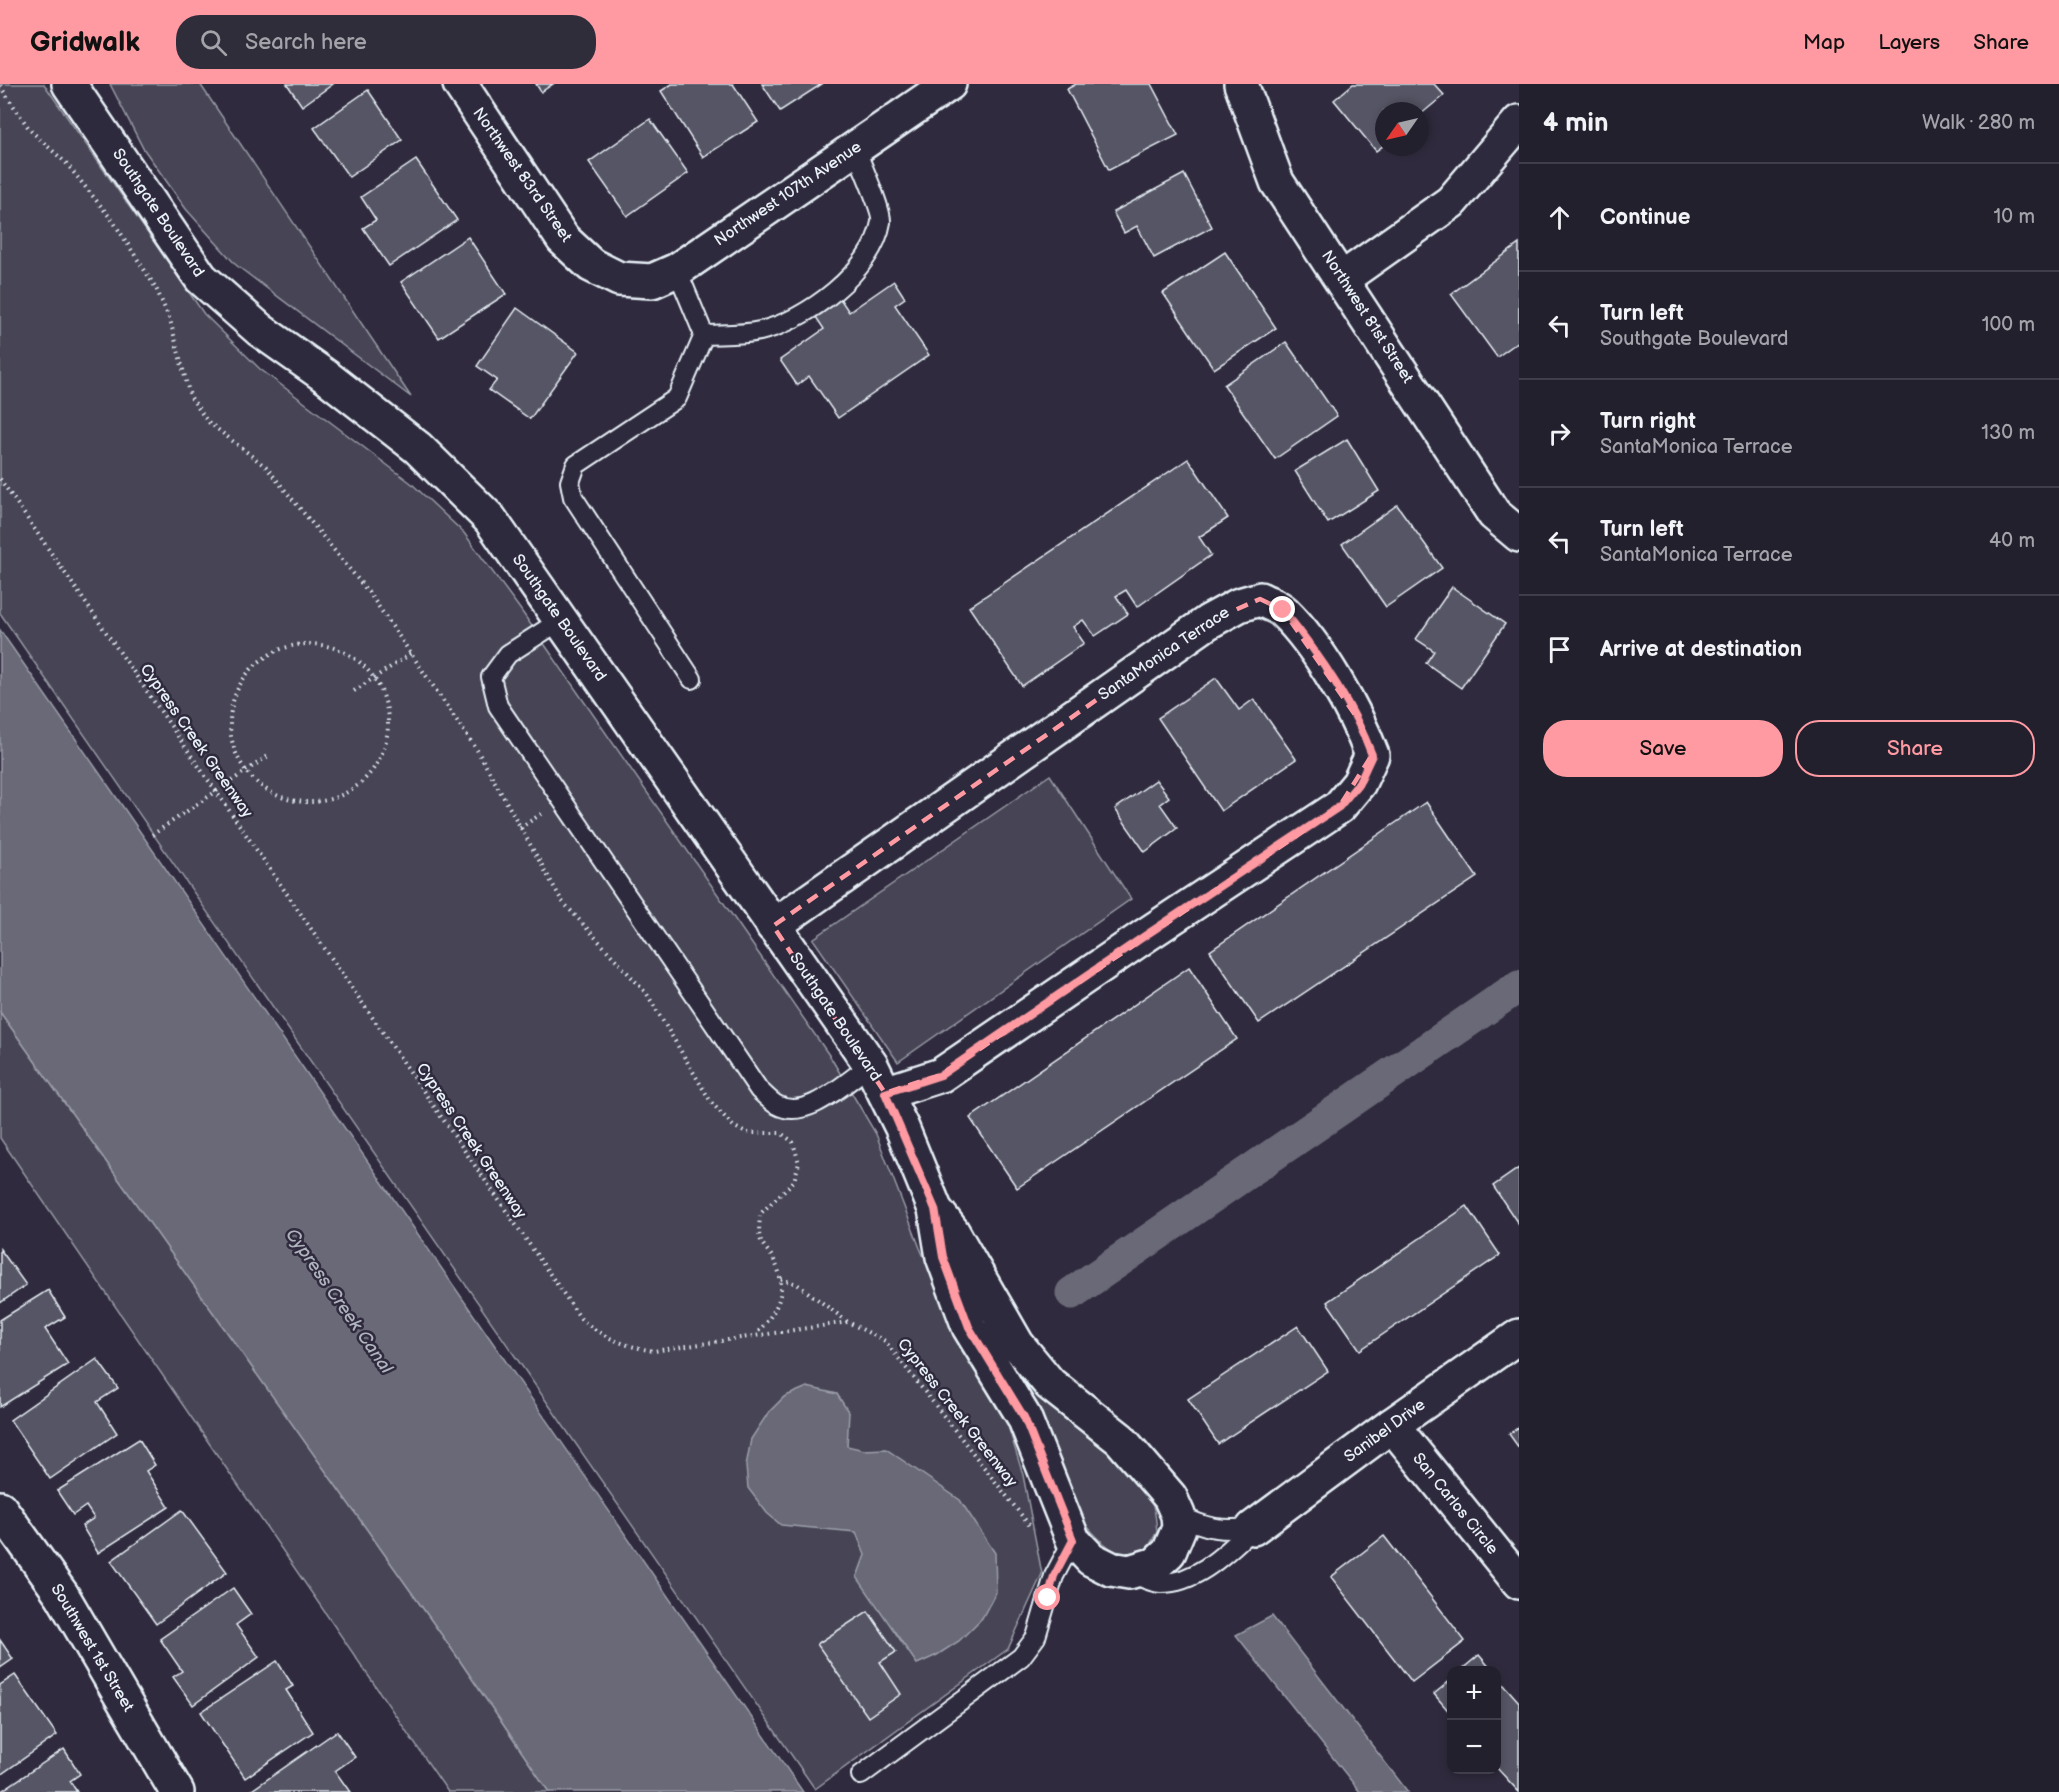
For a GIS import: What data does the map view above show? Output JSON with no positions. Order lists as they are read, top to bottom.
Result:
{
  "streets": {
    "street": [
      "Northwest 83rd Street",
      "Northwest 107th Avenue",
      "Southgate Boulevard",
      "Northwest 81st Street",
      "SantaMonica Terrace",
      "Sanibel Drive",
      "San Carlos Circle",
      "Southwest 1st Street"
    ],
    "path": ["Cypress Creek Greenway"]
  },
  "crossings": [
    ["Northwest 83rd Street", "Northwest 107th Avenue"],
    ["Southgate Boulevard", "SantaMonica Terrace"],
    ["Southgate Boulevard", "Cypress Creek Greenway"],
    ["Southgate Boulevard", "Sanibel Drive"],
    ["Sanibel Drive", "San Carlos Circle"]
  ],
  "water": ["Cypress Creek Canal"],
  "north": "bottom left",
  "page": {
    "header": "Gridwalk",
    "search": "Search here",
    "nav": ["Map", "Layers", "Share"],
    "heading": ["4 min", "Walk · 280 m"],
    "list": [
      ["Continue", "10 m"],
      ["Turn left", "Southgate Boulevard", "100 m"],
      ["Turn right", "SantaMonica Terrace", "130 m"],
      ["Turn left", "SantaMonica Terrace", "40 m"],
      "Arrive at destination"
    ],
    "buttons": ["Save", "Share"],
    "map_buttons": ["+", "−"]
  }
}
